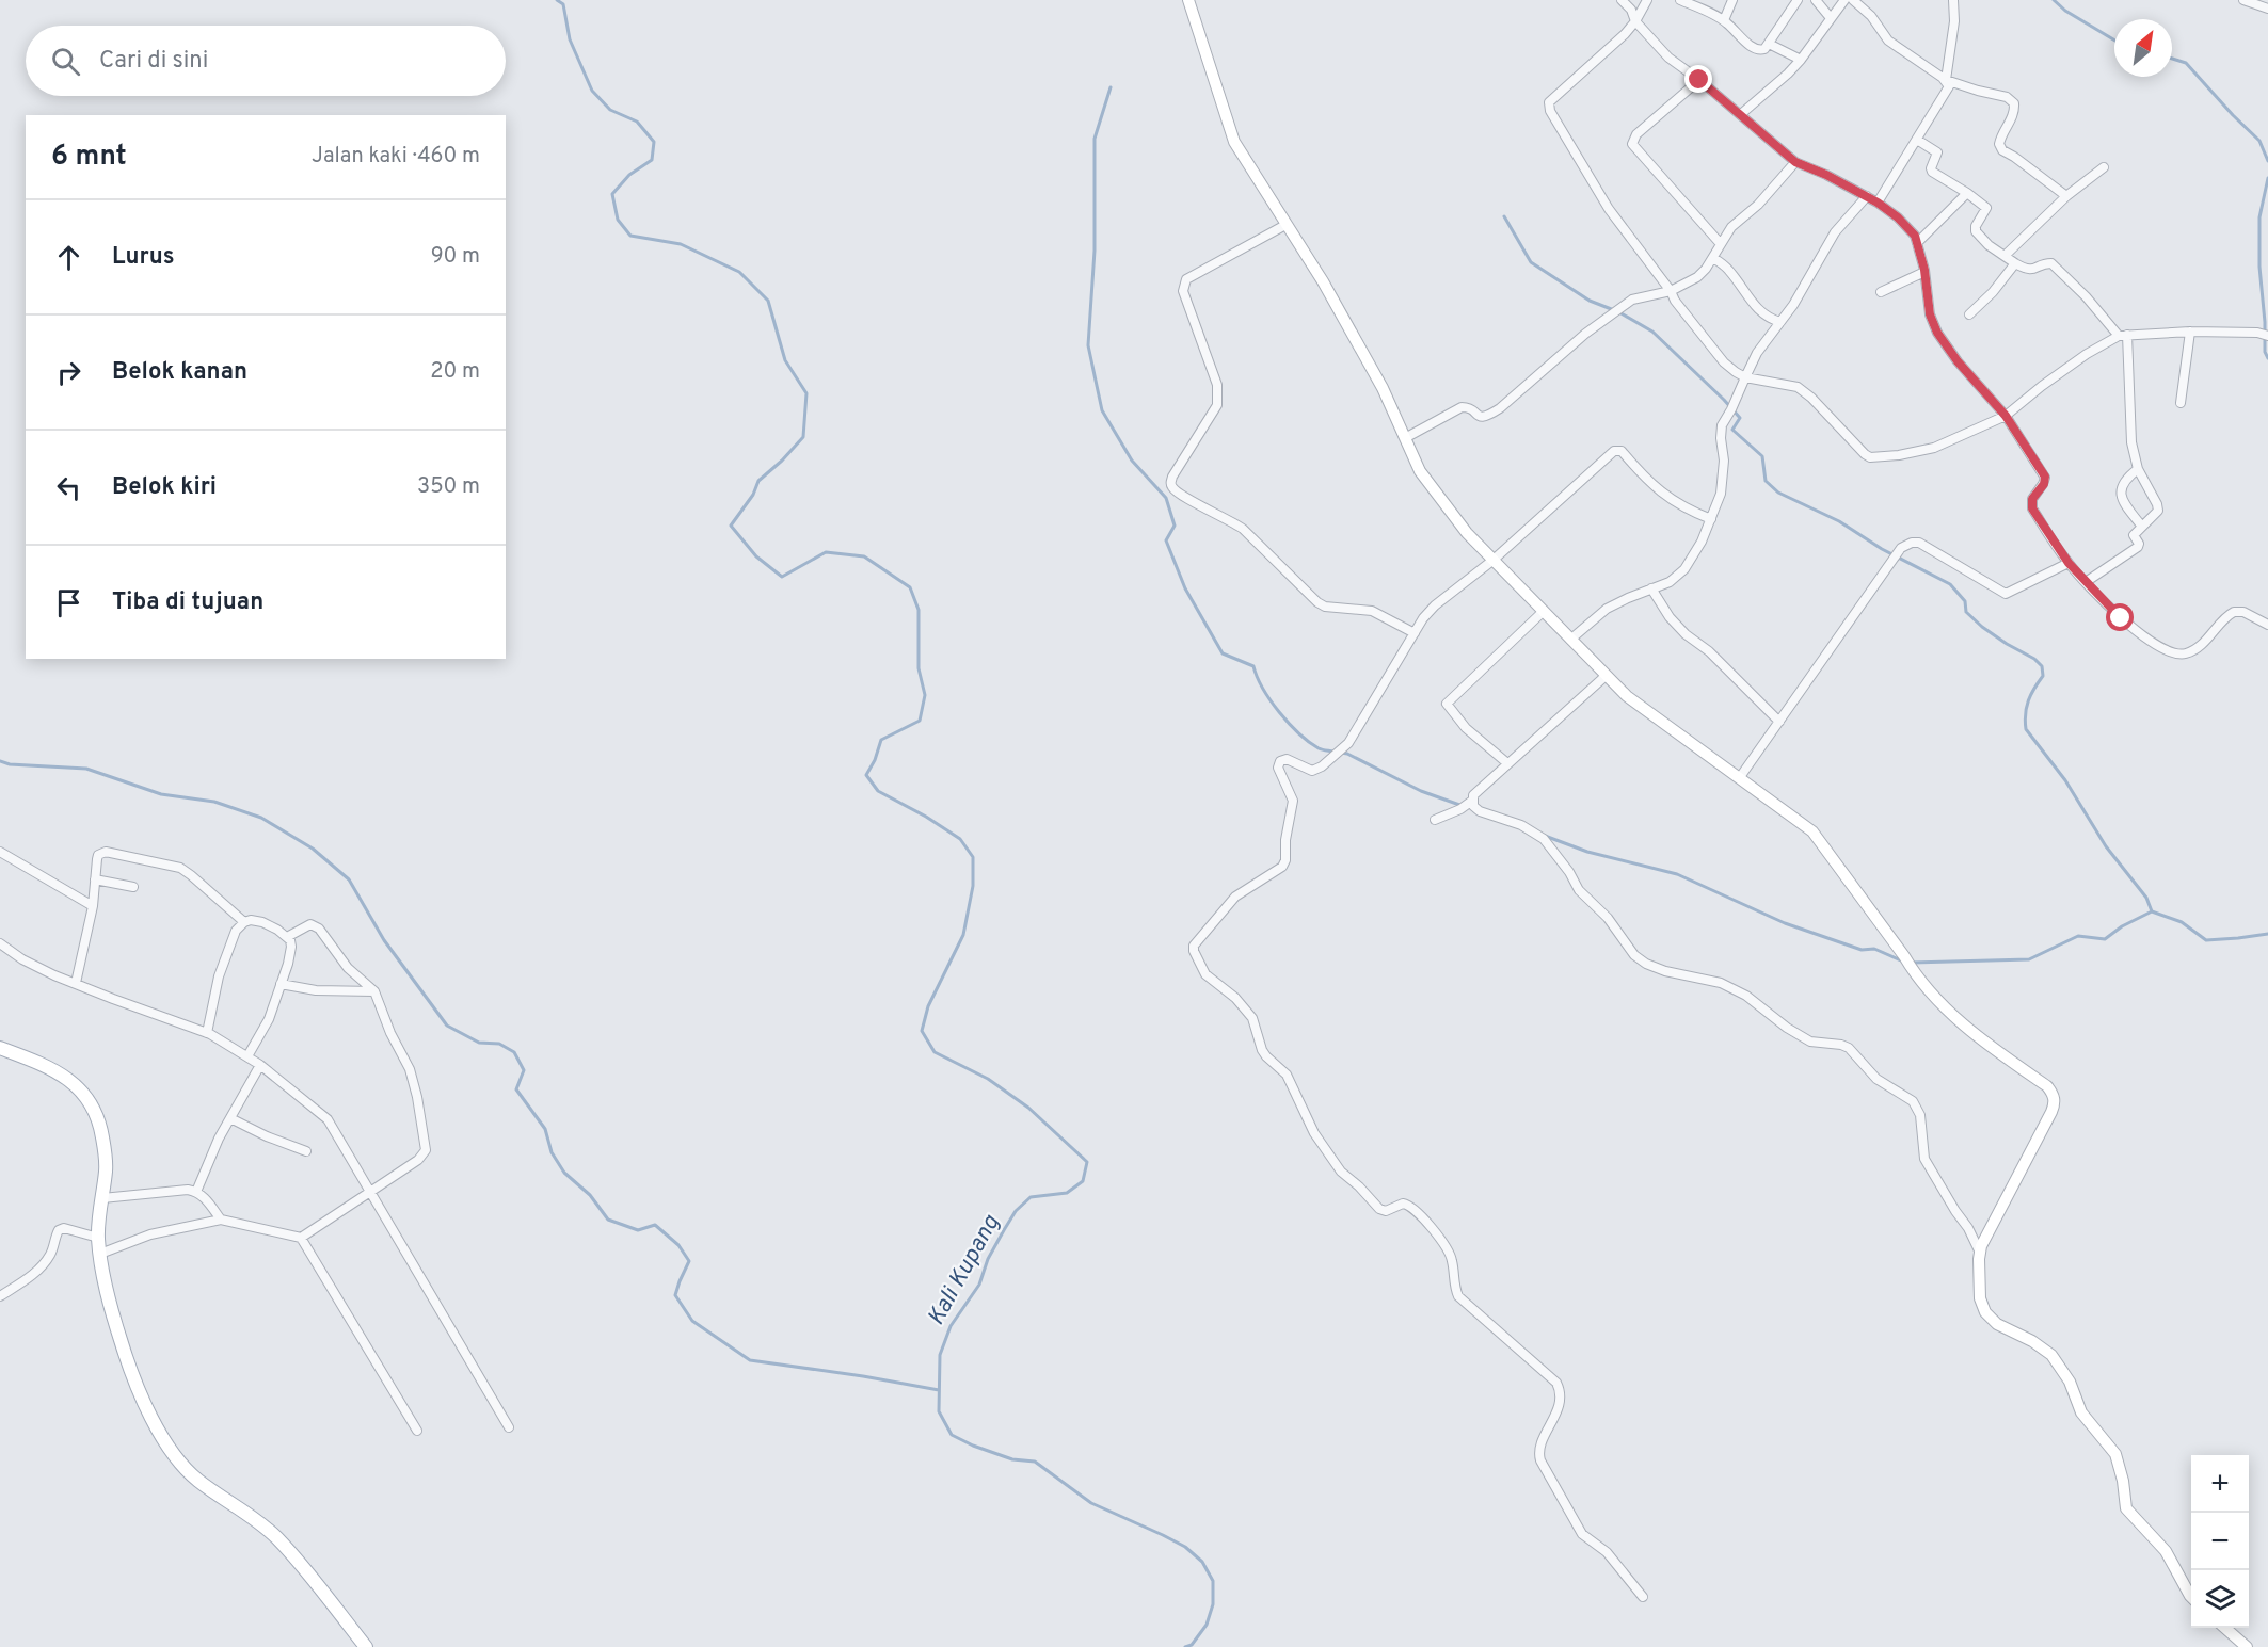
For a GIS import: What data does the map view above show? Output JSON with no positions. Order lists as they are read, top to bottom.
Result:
{
  "water": ["Kali Kupang"],
  "north": "top right",
  "page": {
    "search": "Cari di sini",
    "heading": ["6 mnt", "Jalan kaki · 460 m"],
    "list": [
      ["Lurus", "90 m"],
      ["Belok kanan", "20 m"],
      ["Belok kiri", "350 m"],
      "Tiba di tujuan"
    ],
    "map_buttons": ["+", "−"]
  }
}
